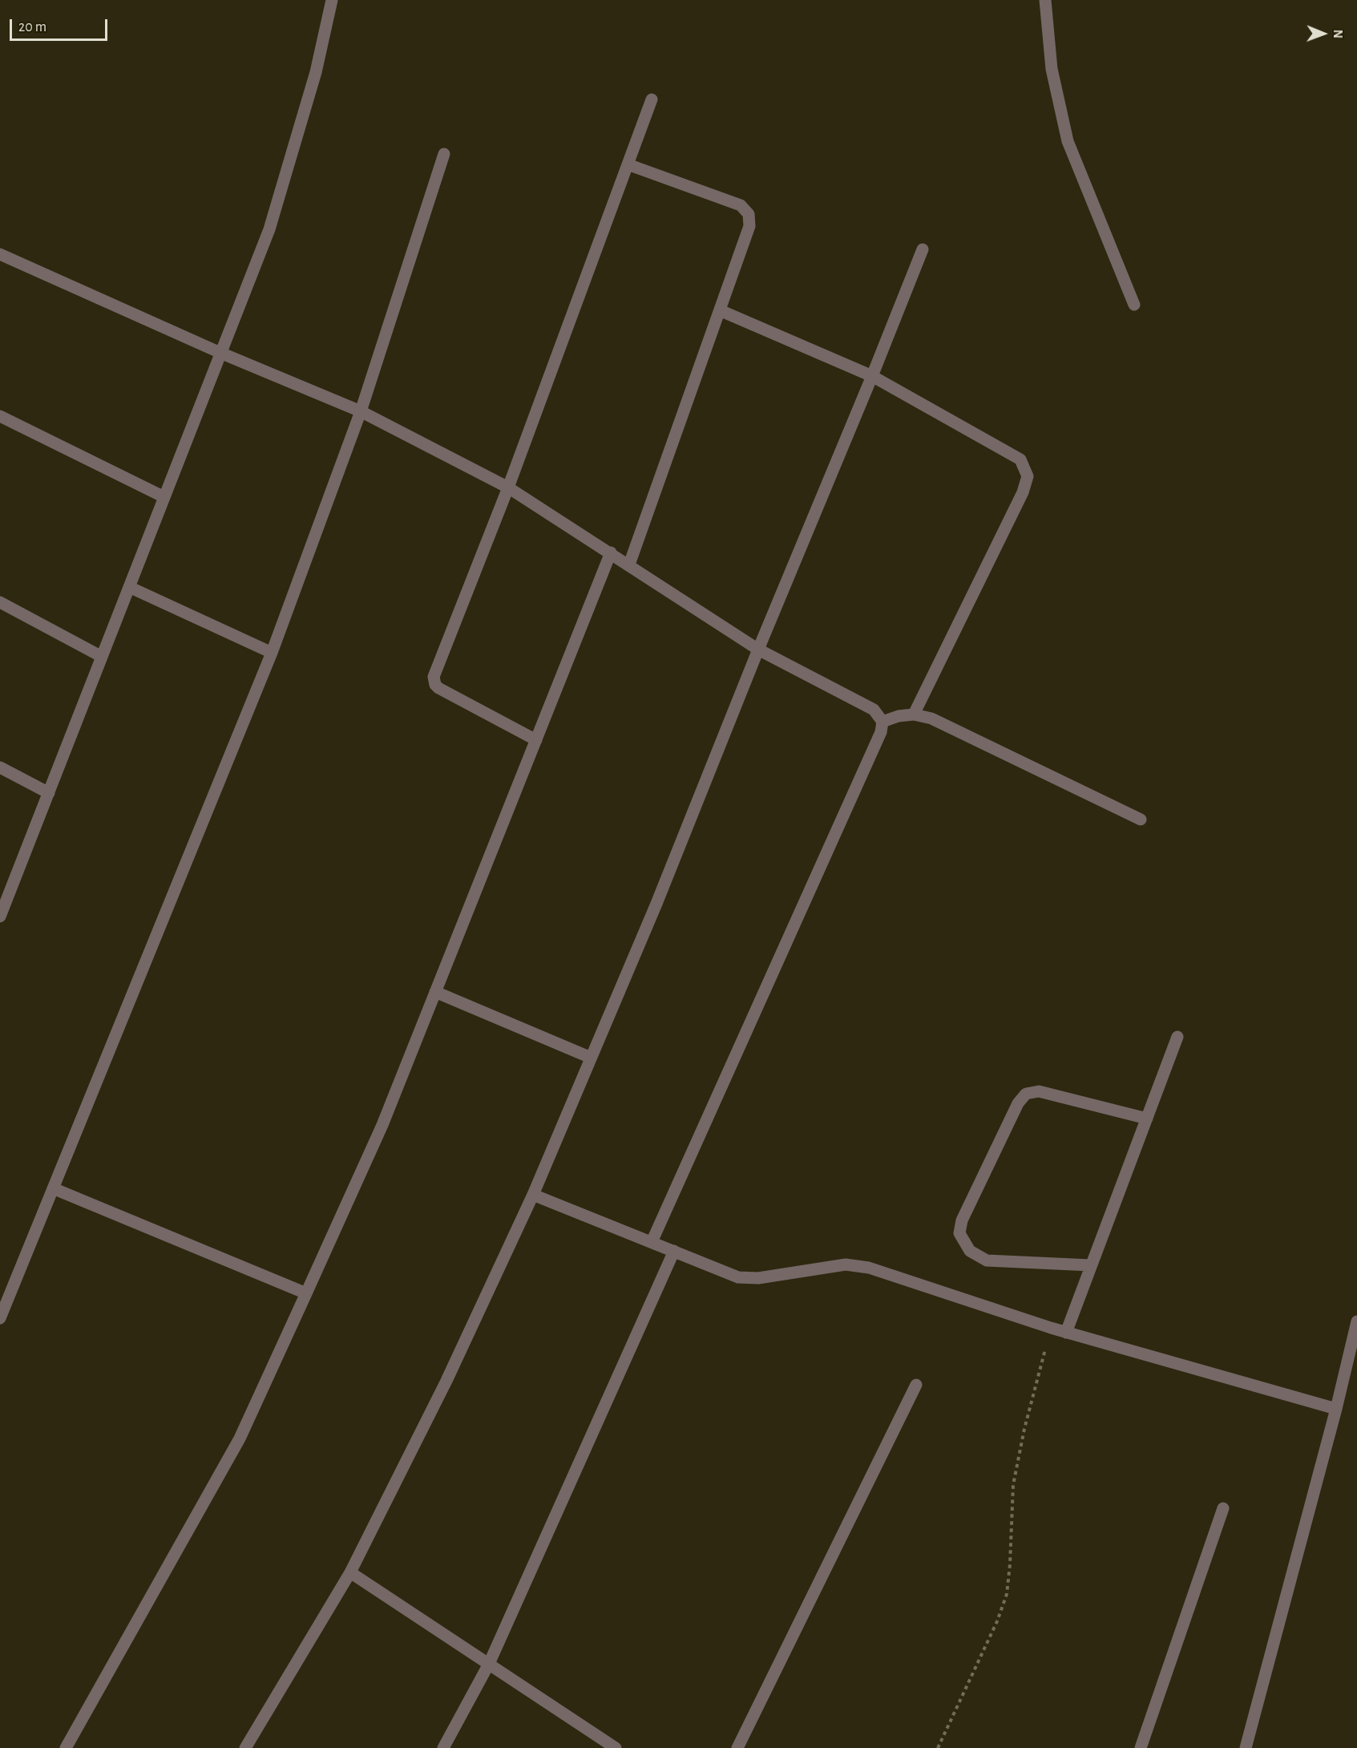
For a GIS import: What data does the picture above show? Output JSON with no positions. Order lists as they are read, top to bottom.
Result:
{
  "scale_bar": "20 m",
  "north": "right"
}
